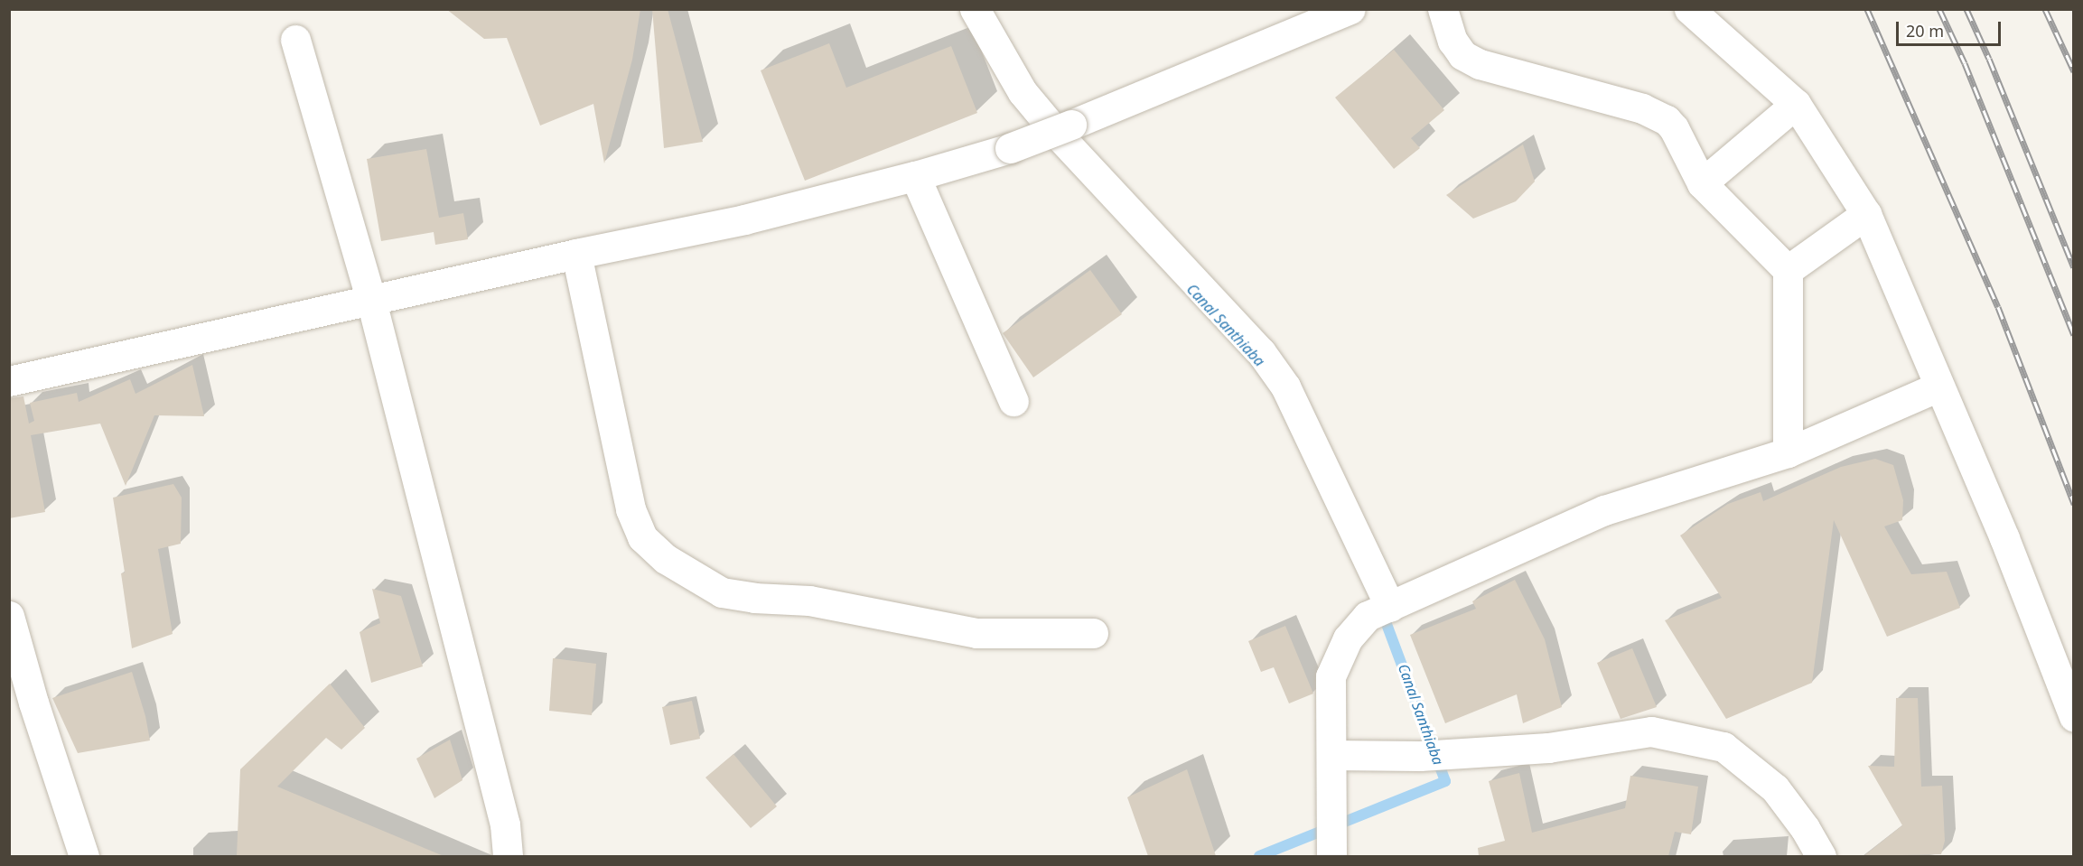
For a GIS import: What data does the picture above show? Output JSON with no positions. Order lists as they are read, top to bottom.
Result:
{
  "water": ["Canal Santhiaba"],
  "scale_bar": "20 m"
}
